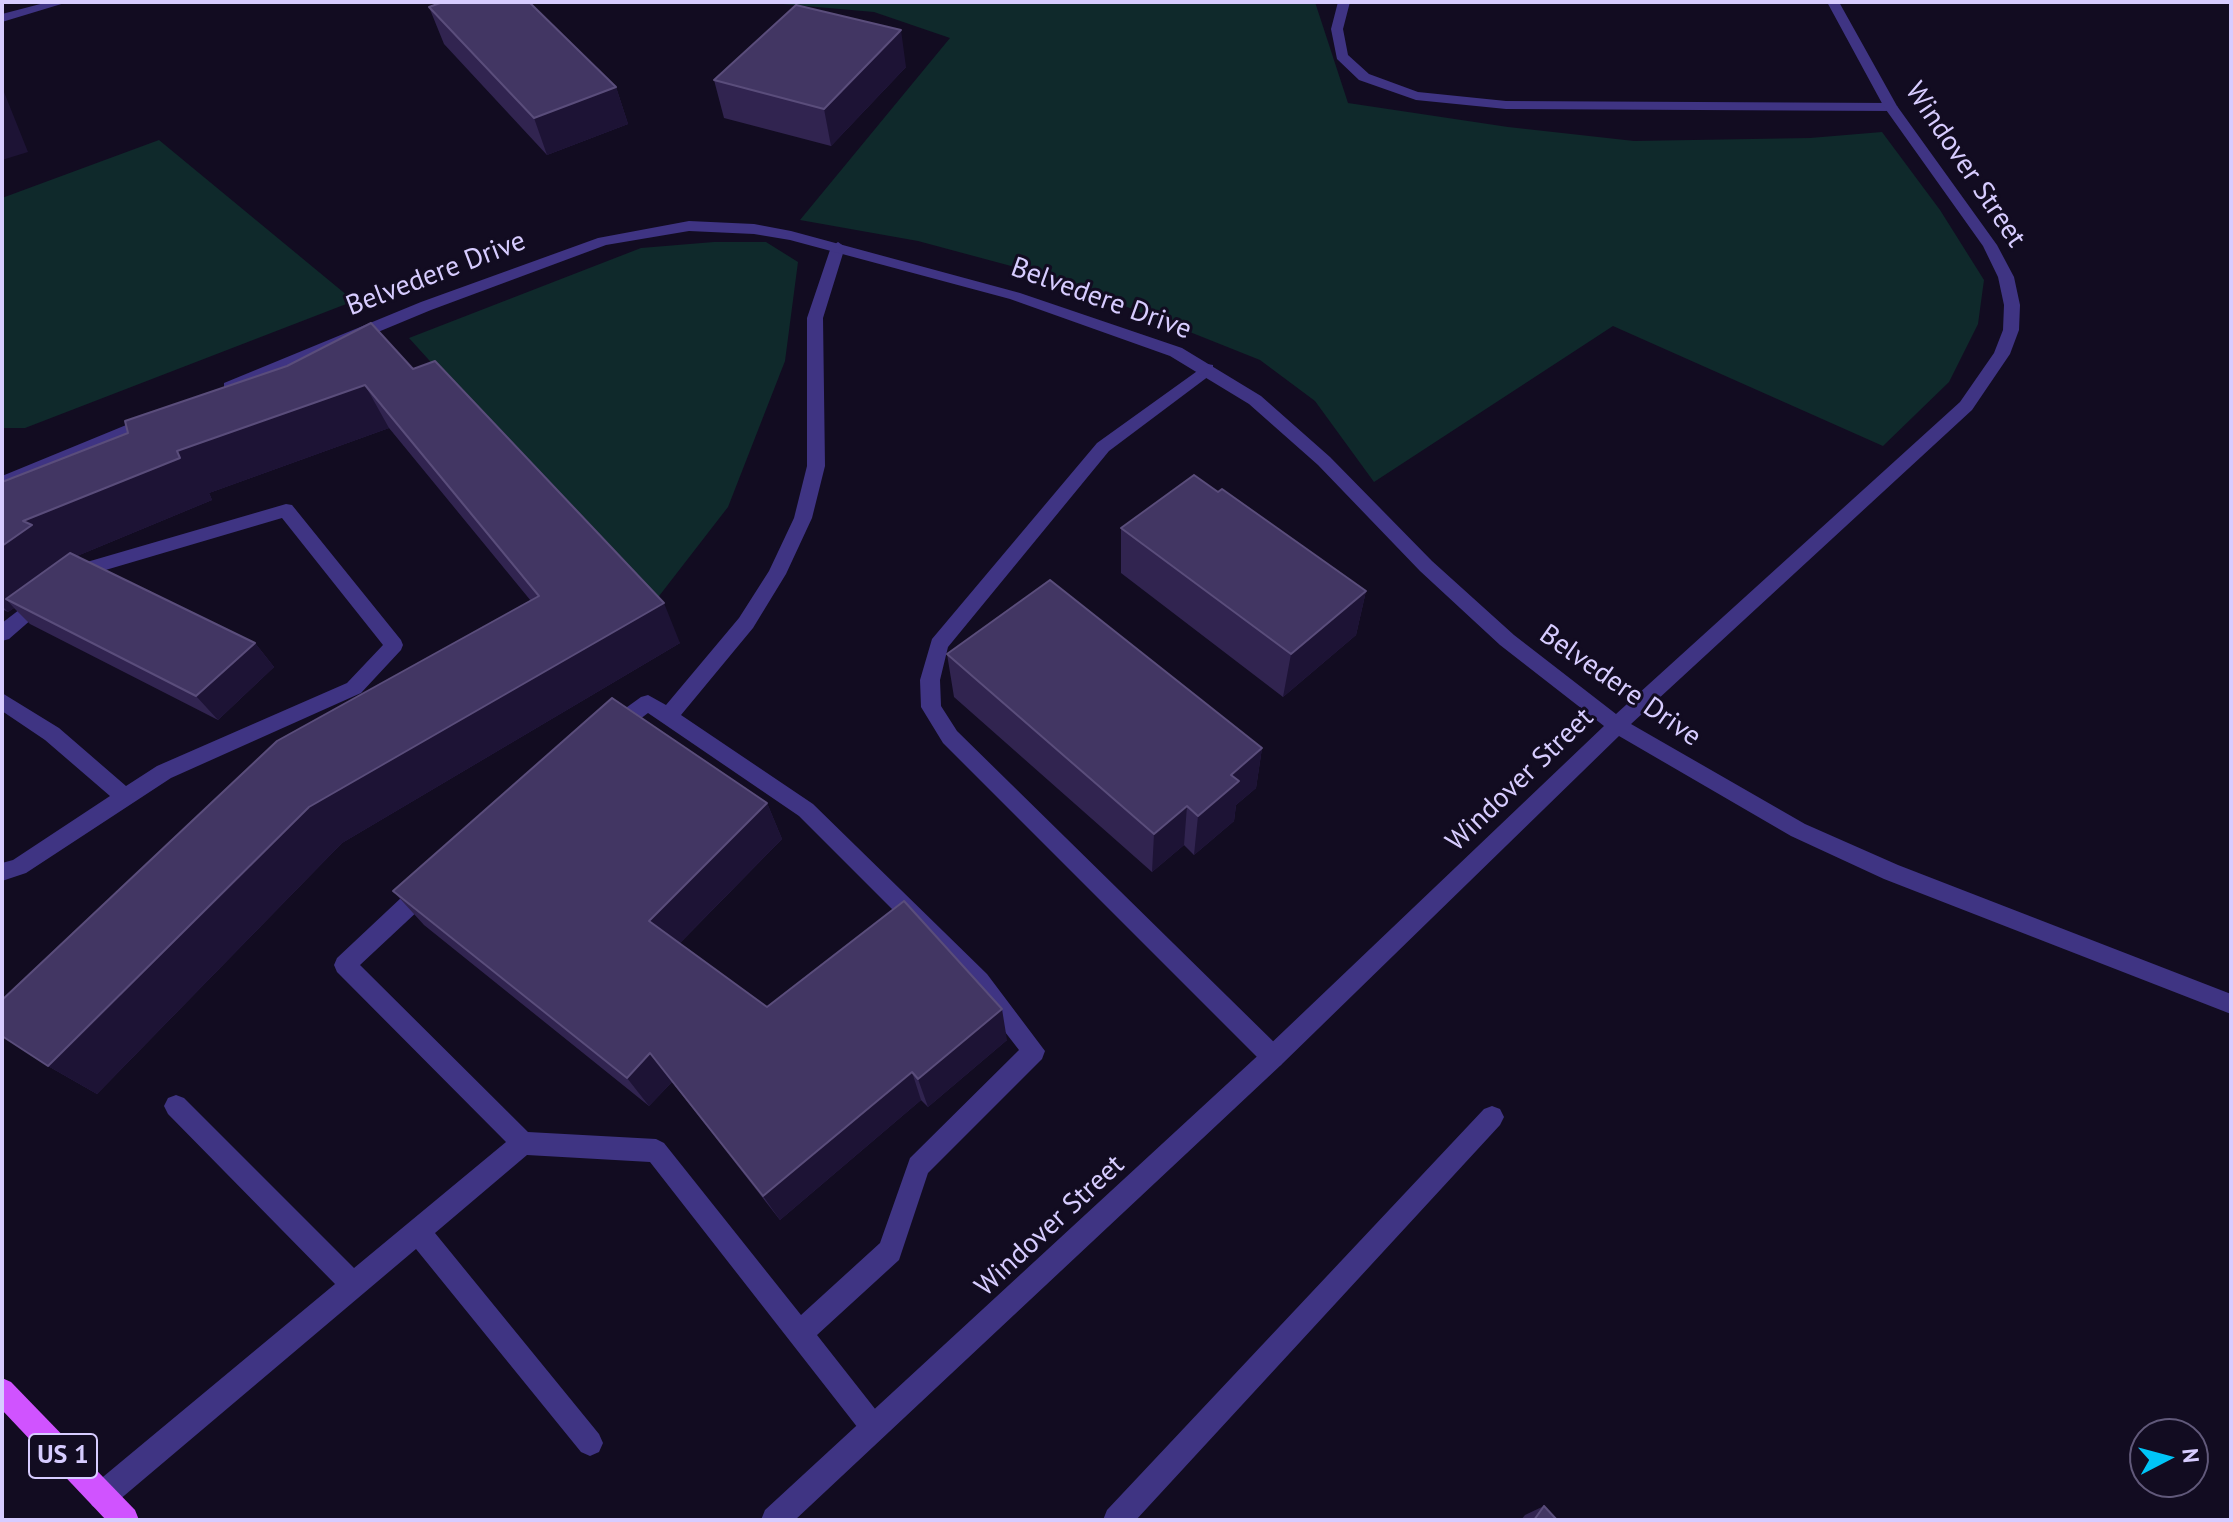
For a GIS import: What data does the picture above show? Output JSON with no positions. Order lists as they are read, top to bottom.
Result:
{
  "streets": {
    "main road": ["US 1"],
    "street": ["Windover Street", "Belvedere Drive"]
  },
  "crossings": [
    ["Windover Street", "Belvedere Drive"]
  ],
  "north": "right"
}
